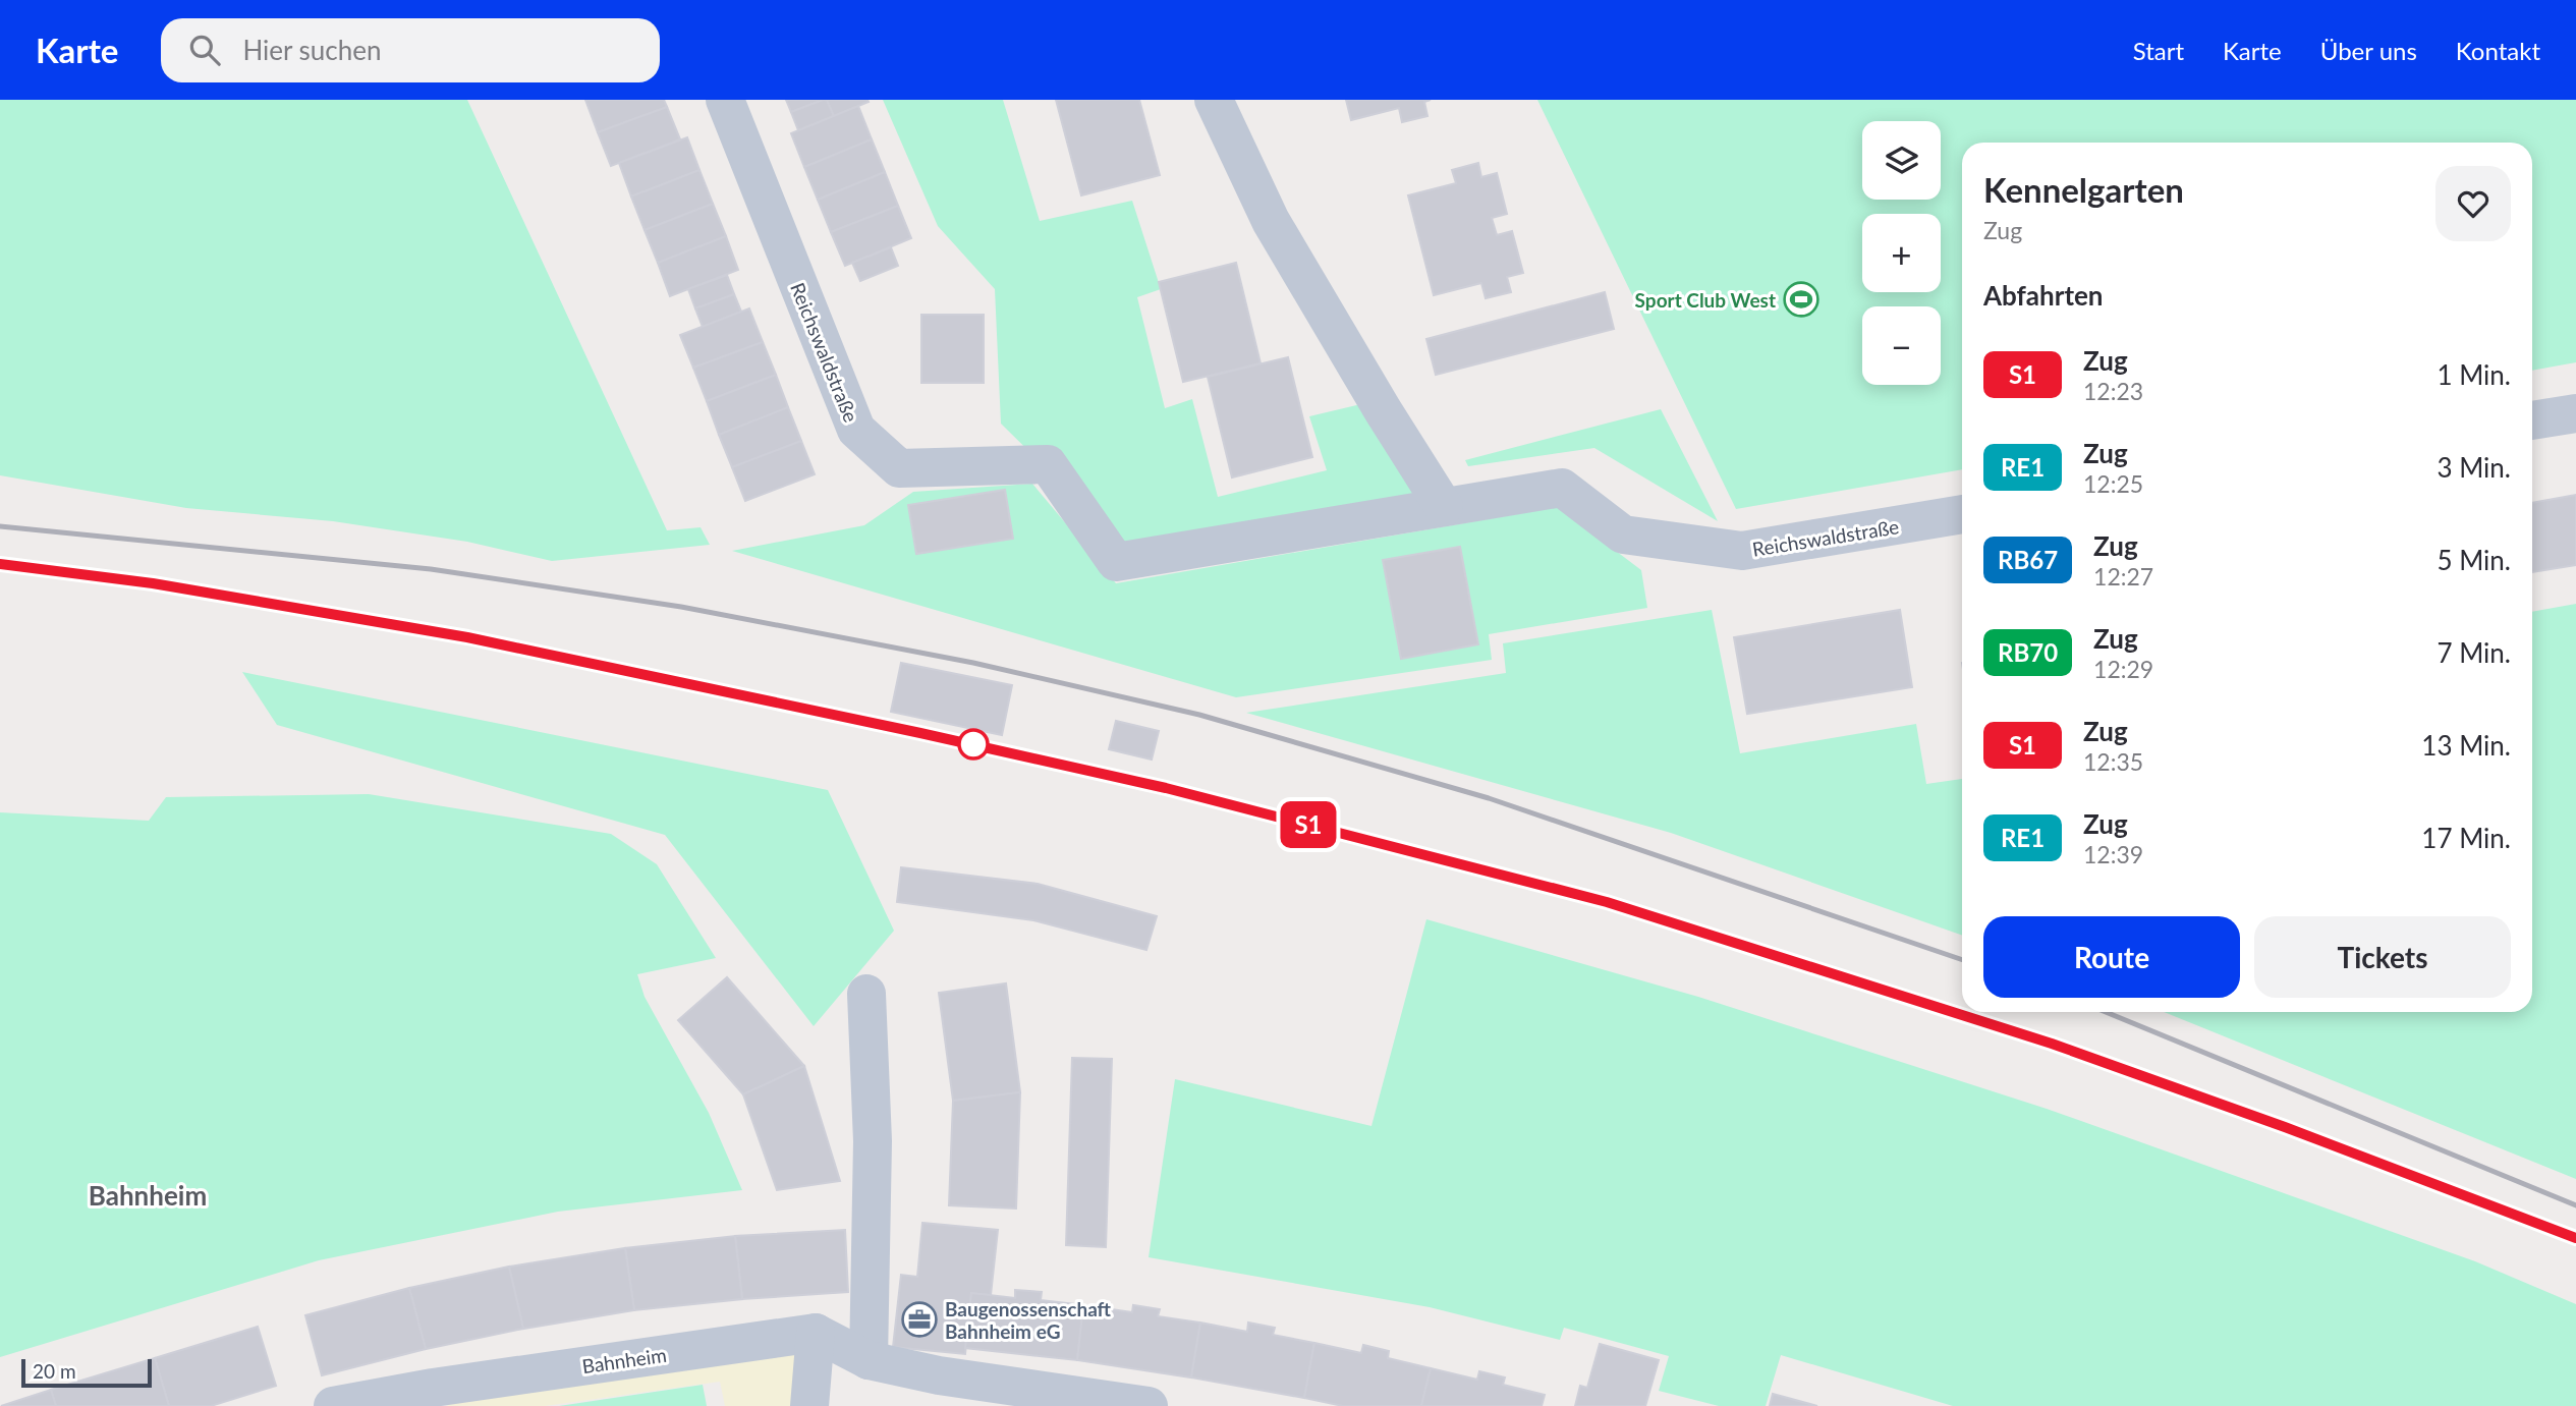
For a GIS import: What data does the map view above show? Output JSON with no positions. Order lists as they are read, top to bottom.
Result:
{
  "streets": {
    "street": ["Reichswaldstraße", "Bahnheim"]
  },
  "districts": ["Bahnheim"],
  "places": {
    "sports": ["Sport Club West"],
    "office": ["Baugenossenschaft Bahnheim eG"]
  },
  "scale_bar": "20 m",
  "page": {
    "header": "Karte",
    "search": "Hier suchen",
    "nav": [
      "Start",
      "Karte",
      "Über uns",
      "Kontakt"
    ],
    "on_map": "S1",
    "map_buttons": ["+", "−"],
    "heading": [
      ["Kennelgarten", "Zug"],
      "Abfahrten"
    ],
    "list": [
      {
        "mark": "S1",
        "name": "Zug",
        "note": "12:23",
        "value": "1 Min."
      },
      {
        "mark": "RE1",
        "name": "Zug",
        "note": "12:25",
        "value": "3 Min."
      },
      {
        "mark": "RB67",
        "name": "Zug",
        "note": "12:27",
        "value": "5 Min."
      },
      {
        "mark": "RB70",
        "name": "Zug",
        "note": "12:29",
        "value": "7 Min."
      },
      {
        "mark": "S1",
        "name": "Zug",
        "note": "12:35",
        "value": "13 Min."
      },
      {
        "mark": "RE1",
        "name": "Zug",
        "note": "12:39",
        "value": "17 Min."
      }
    ],
    "buttons": ["Route", "Tickets"],
    "scale": "20 m"
  }
}
